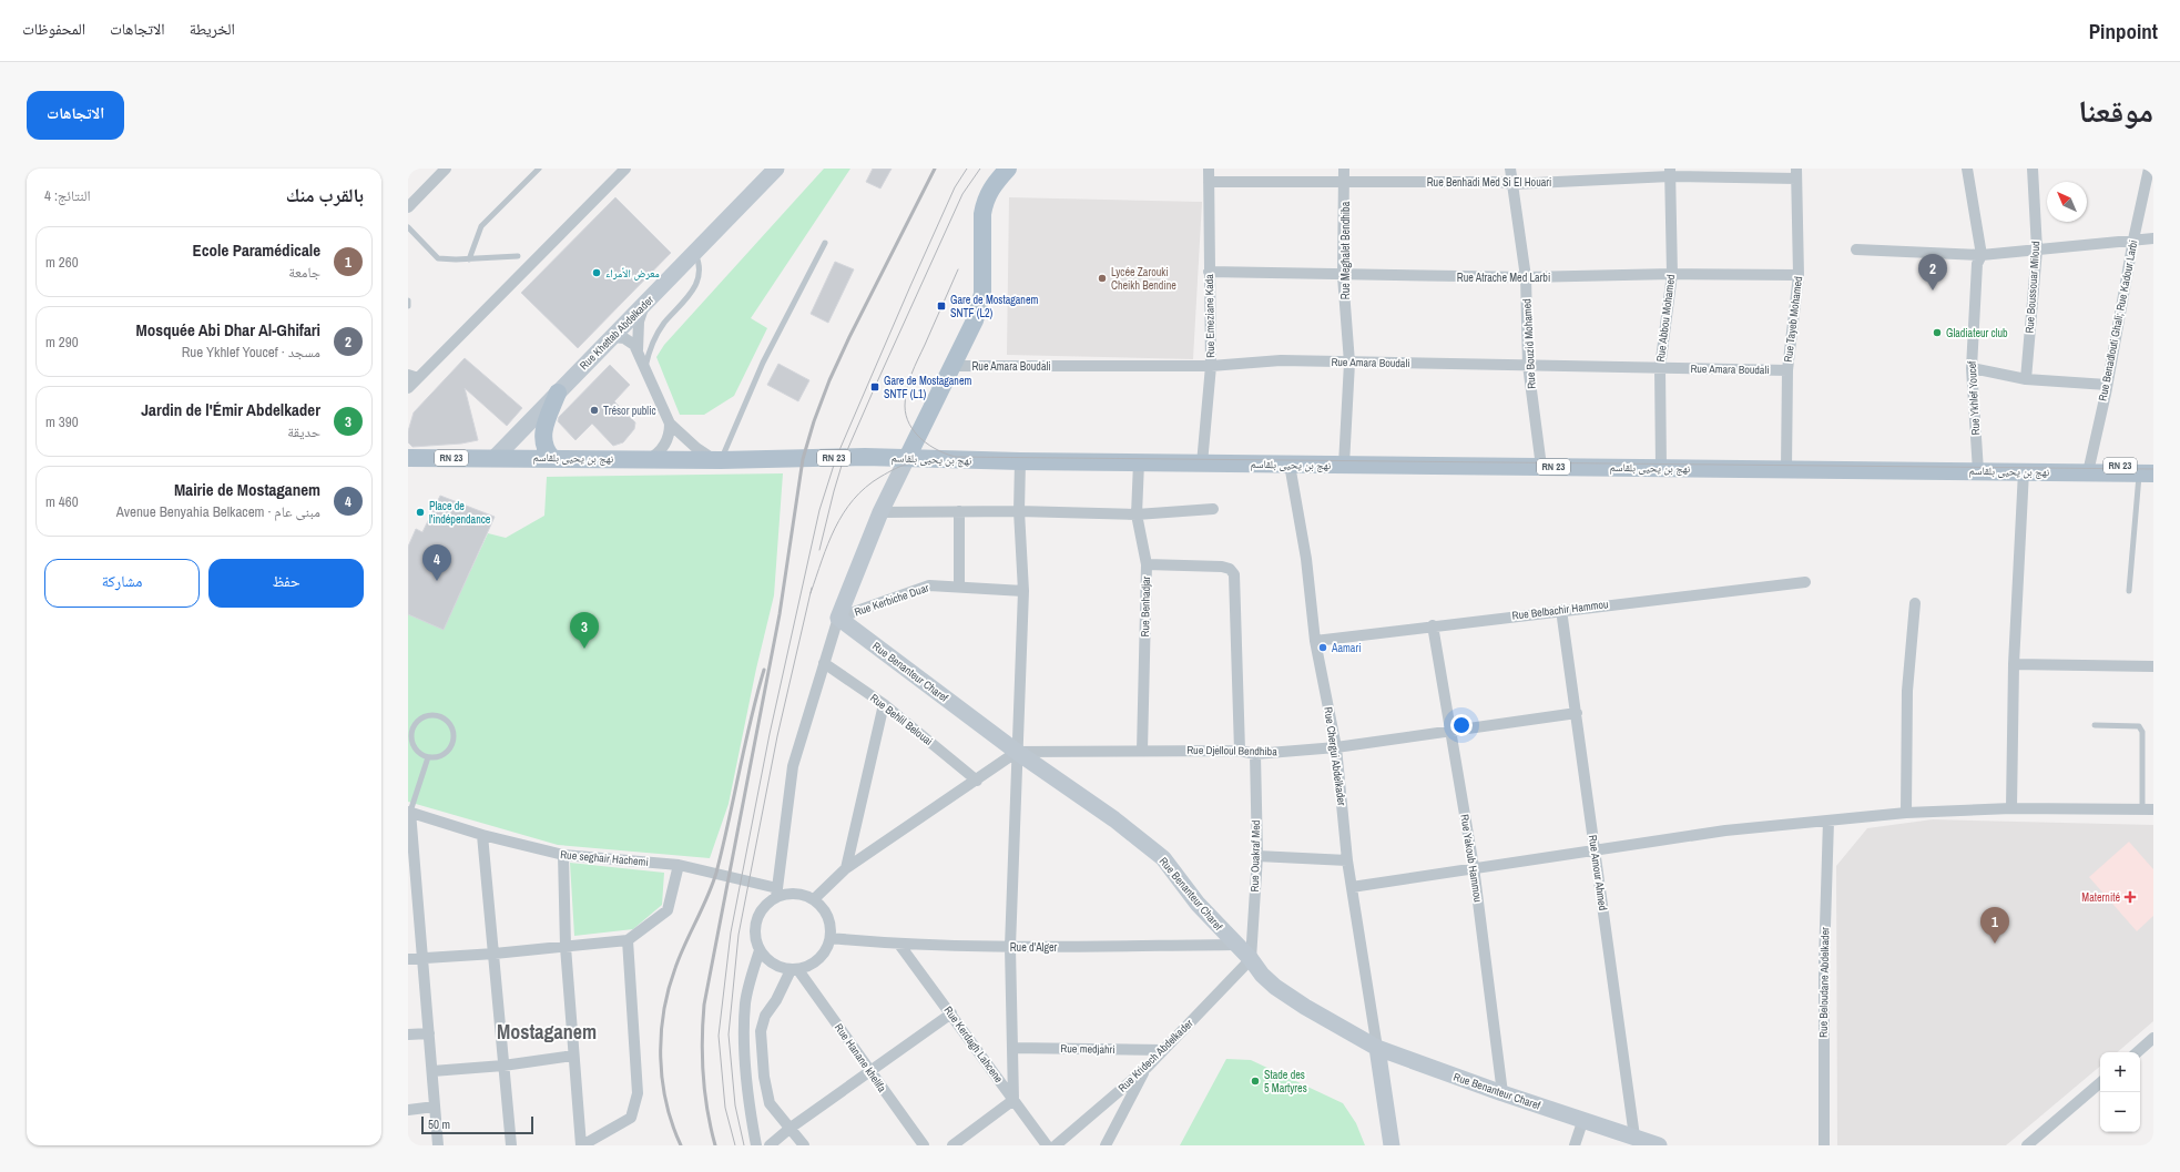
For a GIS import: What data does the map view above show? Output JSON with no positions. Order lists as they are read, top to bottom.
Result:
{
  "streets": {
    "main road": [
      "Rue Khettab Abdelkader",
      "RN 23",
      "نهج بن يحيى بلقاسم",
      "Rue Benanteur Charef"
    ],
    "street": [
      "Rue Benhadi Med Si El Houari",
      "Rue Meghalet Bendhiba",
      "Rue Atrache Med Larbi",
      "Rue Boussouar Miloud",
      "Rue Emeziane Kada",
      "Rue Abbou Mohamed",
      "Rue Tayeb Mohamed",
      "Rue Benadlouti Ghali; Rue Kadour Larbi",
      "Rue Bouzid Mohamed",
      "Rue Amara Boudali",
      "Rue Ykhlef Youcef",
      "Rue Kerbiche Duar",
      "Rue Benhadjar",
      "Rue Belbachir Hammou",
      "Rue Behlil Belouai",
      "Rue Djelloul Bendhiba",
      "Rue Chergui Abdelkader",
      "Rue Ouakraf Med",
      "Rue seghair Hachemi",
      "Rue Yakoub Hammou",
      "Rue Amour Ahmed",
      "Rue d'Alger",
      "Rue Beloudane Abdelkader",
      "Rue Kerdagh Lahcene",
      "Rue medjahri",
      "Rue Kridech Abdelkader",
      "Rue Hanane khelifa"
    ]
  },
  "crossings": [
    ["Rue Benhadi Med Si El Houari", "Rue Meghalet Bendhiba"],
    ["Rue Benhadi Med Si El Houari", "Rue Emeziane Kada"],
    ["Rue Benhadi Med Si El Houari", "Rue Abbou Mohamed"],
    ["Rue Benhadi Med Si El Houari", "Rue Tayeb Mohamed"],
    ["Rue Benhadi Med Si El Houari", "Rue Bouzid Mohamed"],
    ["Rue Meghalet Bendhiba", "Rue Atrache Med Larbi"],
    ["Rue Meghalet Bendhiba", "Rue Amara Boudali"],
    ["Rue Meghalet Bendhiba", "نهج بن يحيى بلقاسم"],
    ["Rue Atrache Med Larbi", "Rue Emeziane Kada"],
    ["Rue Atrache Med Larbi", "Rue Abbou Mohamed"],
    ["Rue Atrache Med Larbi", "Rue Tayeb Mohamed"],
    ["Rue Atrache Med Larbi", "Rue Bouzid Mohamed"],
    ["Rue Emeziane Kada", "Rue Amara Boudali"],
    ["Rue Emeziane Kada", "نهج بن يحيى بلقاسم"],
    ["Rue Abbou Mohamed", "Rue Amara Boudali"],
    ["Rue Abbou Mohamed", "نهج بن يحيى بلقاسم"],
    ["Rue Tayeb Mohamed", "Rue Amara Boudali"],
    ["Rue Tayeb Mohamed", "نهج بن يحيى بلقاسم"],
    ["Rue Benadlouti Ghali; Rue Kadour Larbi", "نهج بن يحيى بلقاسم"],
    ["Rue Khettab Abdelkader", "RN 23"],
    ["Rue Khettab Abdelkader", "نهج بن يحيى بلقاسم"],
    ["Rue Bouzid Mohamed", "Rue Amara Boudali"],
    ["Rue Bouzid Mohamed", "نهج بن يحيى بلقاسم"],
    ["Rue Ykhlef Youcef", "نهج بن يحيى بلقاسم"],
    ["RN 23", "نهج بن يحيى بلقاسم"],
    ["نهج بن يحيى بلقاسم", "Rue Benhadjar"],
    ["نهج بن يحيى بلقاسم", "Rue Chergui Abdelkader"],
    ["Rue Kerbiche Duar", "Rue Benanteur Charef"],
    ["Rue Benhadjar", "Rue Djelloul Bendhiba"],
    ["Rue Belbachir Hammou", "Rue Chergui Abdelkader"],
    ["Rue Belbachir Hammou", "Rue Yakoub Hammou"],
    ["Rue Belbachir Hammou", "Rue Amour Ahmed"],
    ["Rue Benanteur Charef", "Rue Djelloul Bendhiba"],
    ["Rue Benanteur Charef", "Rue Chergui Abdelkader"],
    ["Rue Benanteur Charef", "Rue Ouakraf Med"],
    ["Rue Benanteur Charef", "Rue Yakoub Hammou"],
    ["Rue Benanteur Charef", "Rue Amour Ahmed"],
    ["Rue Benanteur Charef", "Rue d'Alger"],
    ["Rue Benanteur Charef", "Rue Kridech Abdelkader"],
    ["Rue Djelloul Bendhiba", "Rue Chergui Abdelkader"],
    ["Rue Djelloul Bendhiba", "Rue Ouakraf Med"],
    ["Rue Djelloul Bendhiba", "Rue Yakoub Hammou"],
    ["Rue Djelloul Bendhiba", "Rue Amour Ahmed"],
    ["Rue Ouakraf Med", "Rue Kridech Abdelkader"],
    ["Rue seghair Hachemi", "Rue d'Alger"],
    ["Rue seghair Hachemi", "Rue Hanane khelifa"],
    ["Rue d'Alger", "Rue Kerdagh Lahcene"],
    ["Rue d'Alger", "Rue Hanane khelifa"],
    ["Rue medjahri", "Rue Kridech Abdelkader"]
  ],
  "districts": ["Mostaganem"],
  "places": {
    "other": [
      "معرض الأمراء",
      "Lycée Zarouki Cheikh Bendine",
      "Gladiateur club",
      "Trésor public",
      "Place de l'indépendance",
      "Aamari",
      "Stade des 5 Martyres"
    ],
    "transit": ["Gare de Mostaganem SNTF (L2)", "Gare de Mostaganem SNTF (L1)"],
    "health": ["Maternité"]
  },
  "scale_bar": "50 m",
  "north": "top left",
  "page": {
    "header": "Pinpoint",
    "nav": ["الخريطة", "الاتجاهات", "المحفوظات"],
    "title": "موقعنا",
    "buttons": [
      "الاتجاهات",
      ["حفظ", "مشاركة"]
    ],
    "heading": ["بالقرب منك", "النتائج: 4"],
    "list": [
      {
        "mark": "1",
        "name": "Ecole Paramédicale",
        "note": "جامعة",
        "value": "260 m"
      },
      {
        "mark": "2",
        "name": "Mosquée Abi Dhar Al-Ghifari",
        "note": "مسجد · Rue Ykhlef Youcef",
        "value": "290 m"
      },
      {
        "mark": "3",
        "name": "Jardin de l'Émir Abdelkader",
        "note": "حديقة",
        "value": "390 m"
      },
      {
        "mark": "4",
        "name": "Mairie de Mostaganem",
        "note": "مبنى عام · Avenue Benyahia Belkacem",
        "value": "460 m"
      }
    ],
    "pins": [
      "2",
      "4",
      "3",
      "1"
    ],
    "map_buttons": ["+", "−"],
    "scale": "50 m"
  }
}
